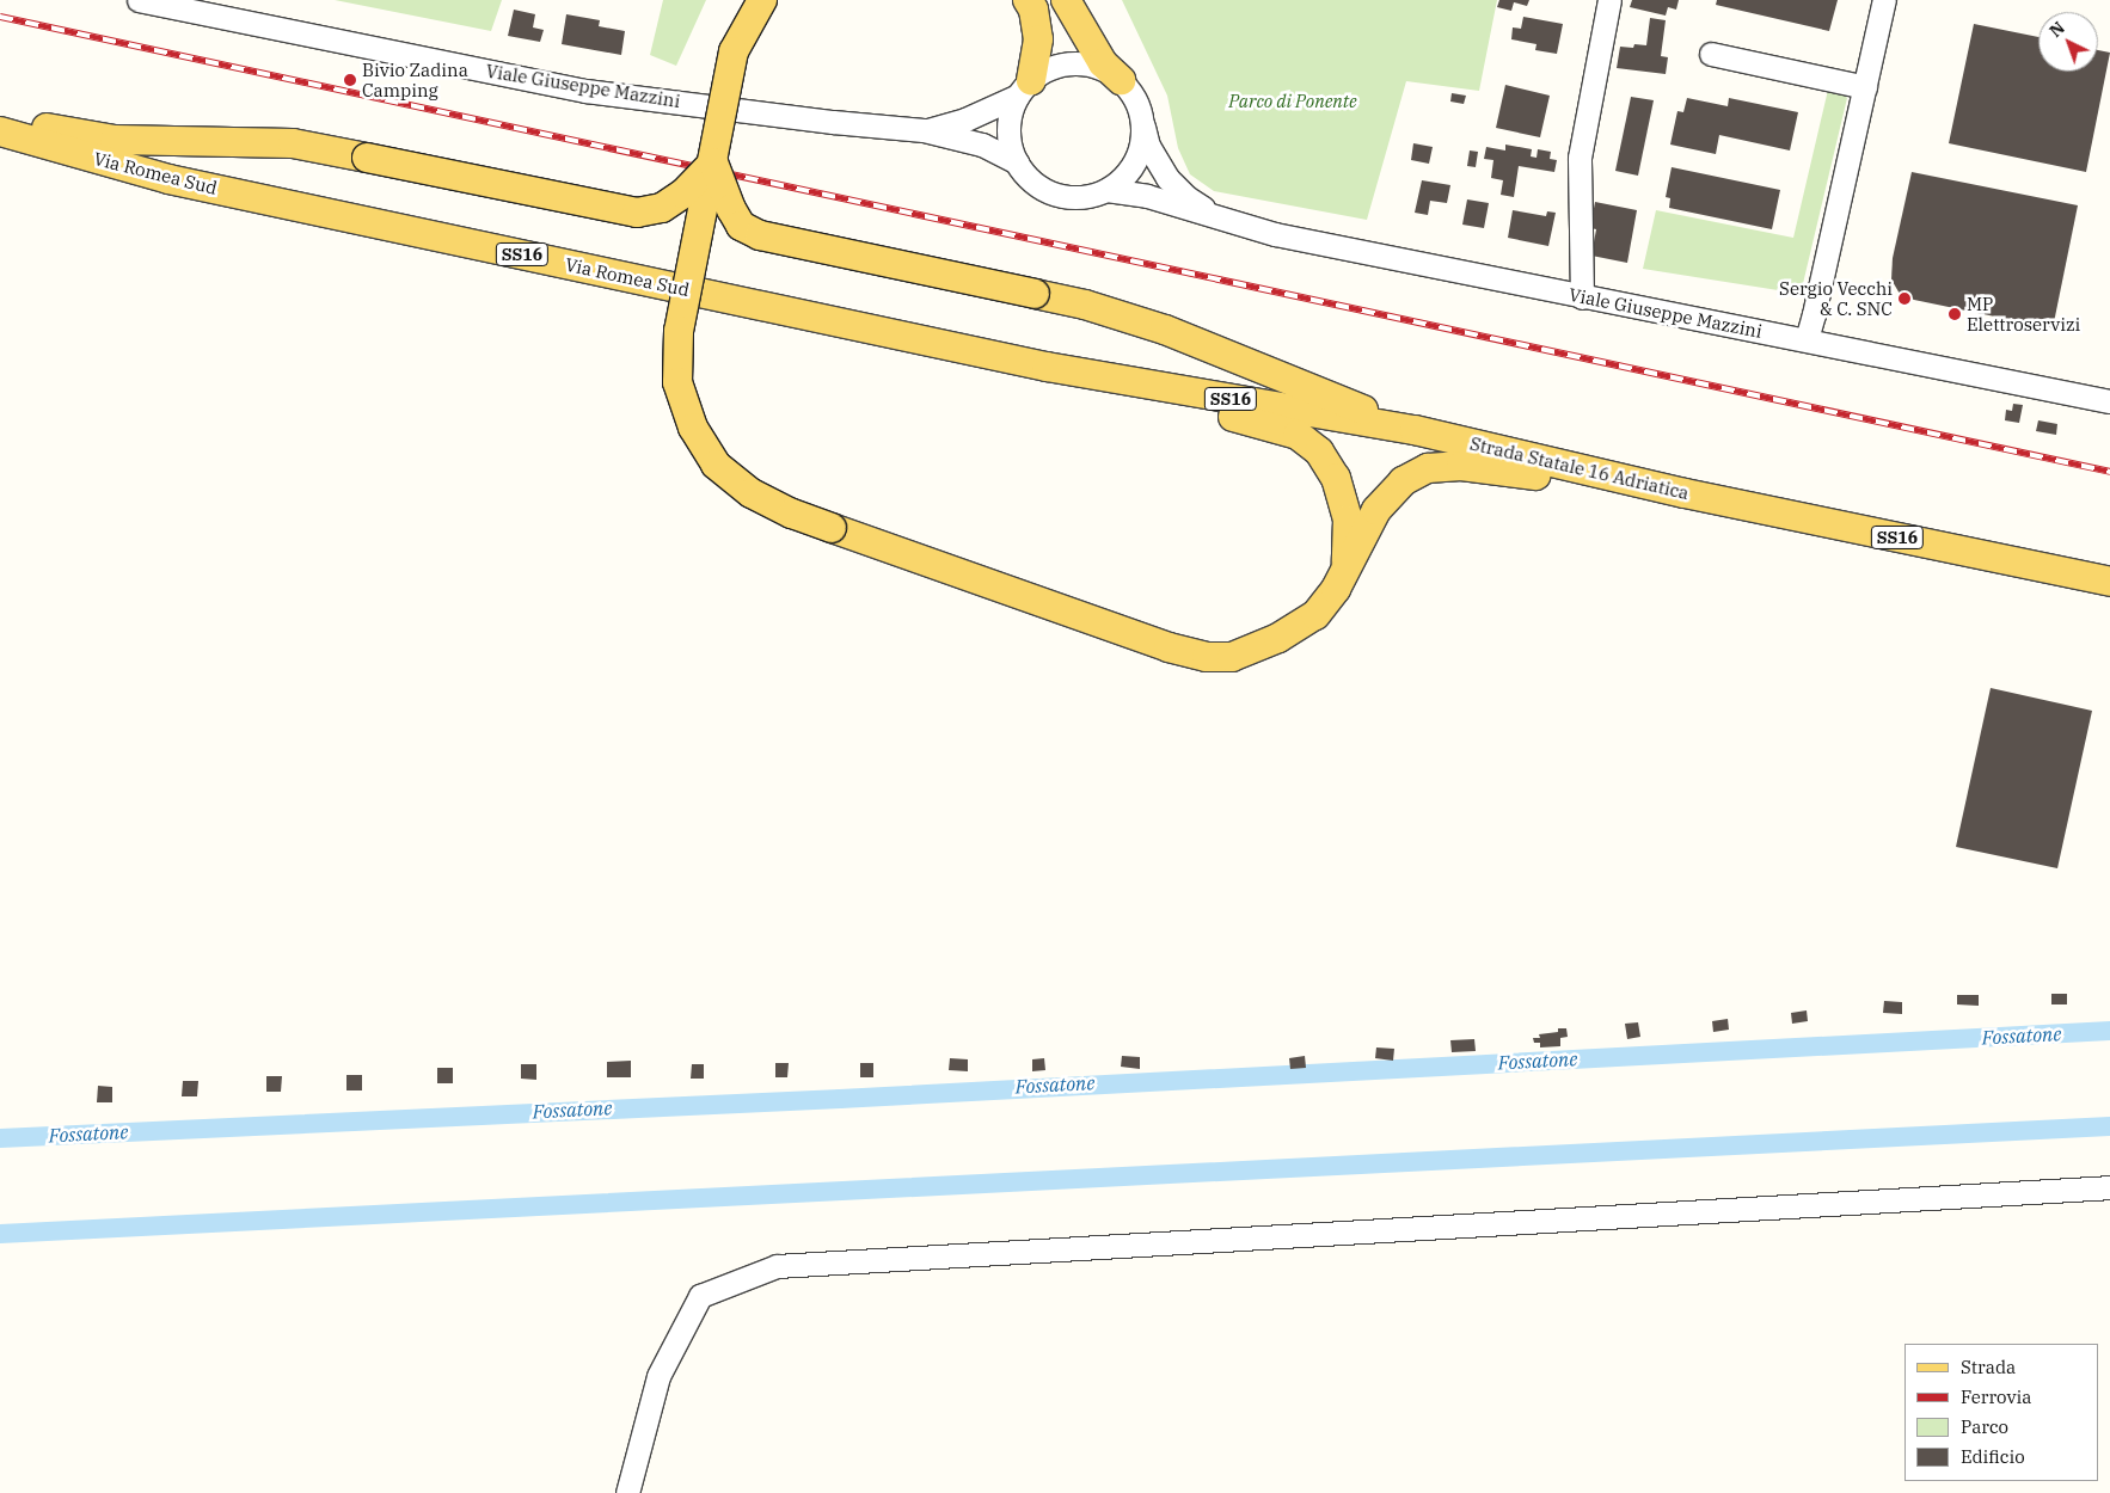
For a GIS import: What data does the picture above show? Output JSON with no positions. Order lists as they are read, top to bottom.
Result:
{
  "streets": {
    "main road": ["Via Romea Sud", "SS16", "Strada Statale 16 Adriatica"],
    "street": ["Viale Giuseppe Mazzini"]
  },
  "crossings": [
    ["Via Romea Sud", "Strada Statale 16 Adriatica"]
  ],
  "water": ["Fossatone"],
  "parks": ["Parco di Ponente"],
  "places": ["Bivio Zadina Camping", "Sergio Vecchi & C. SNC", "MP Elettroservizi"],
  "legend": [
    "Strada",
    "Ferrovia",
    "Parco",
    "Edificio"
  ],
  "north": "top left"
}
